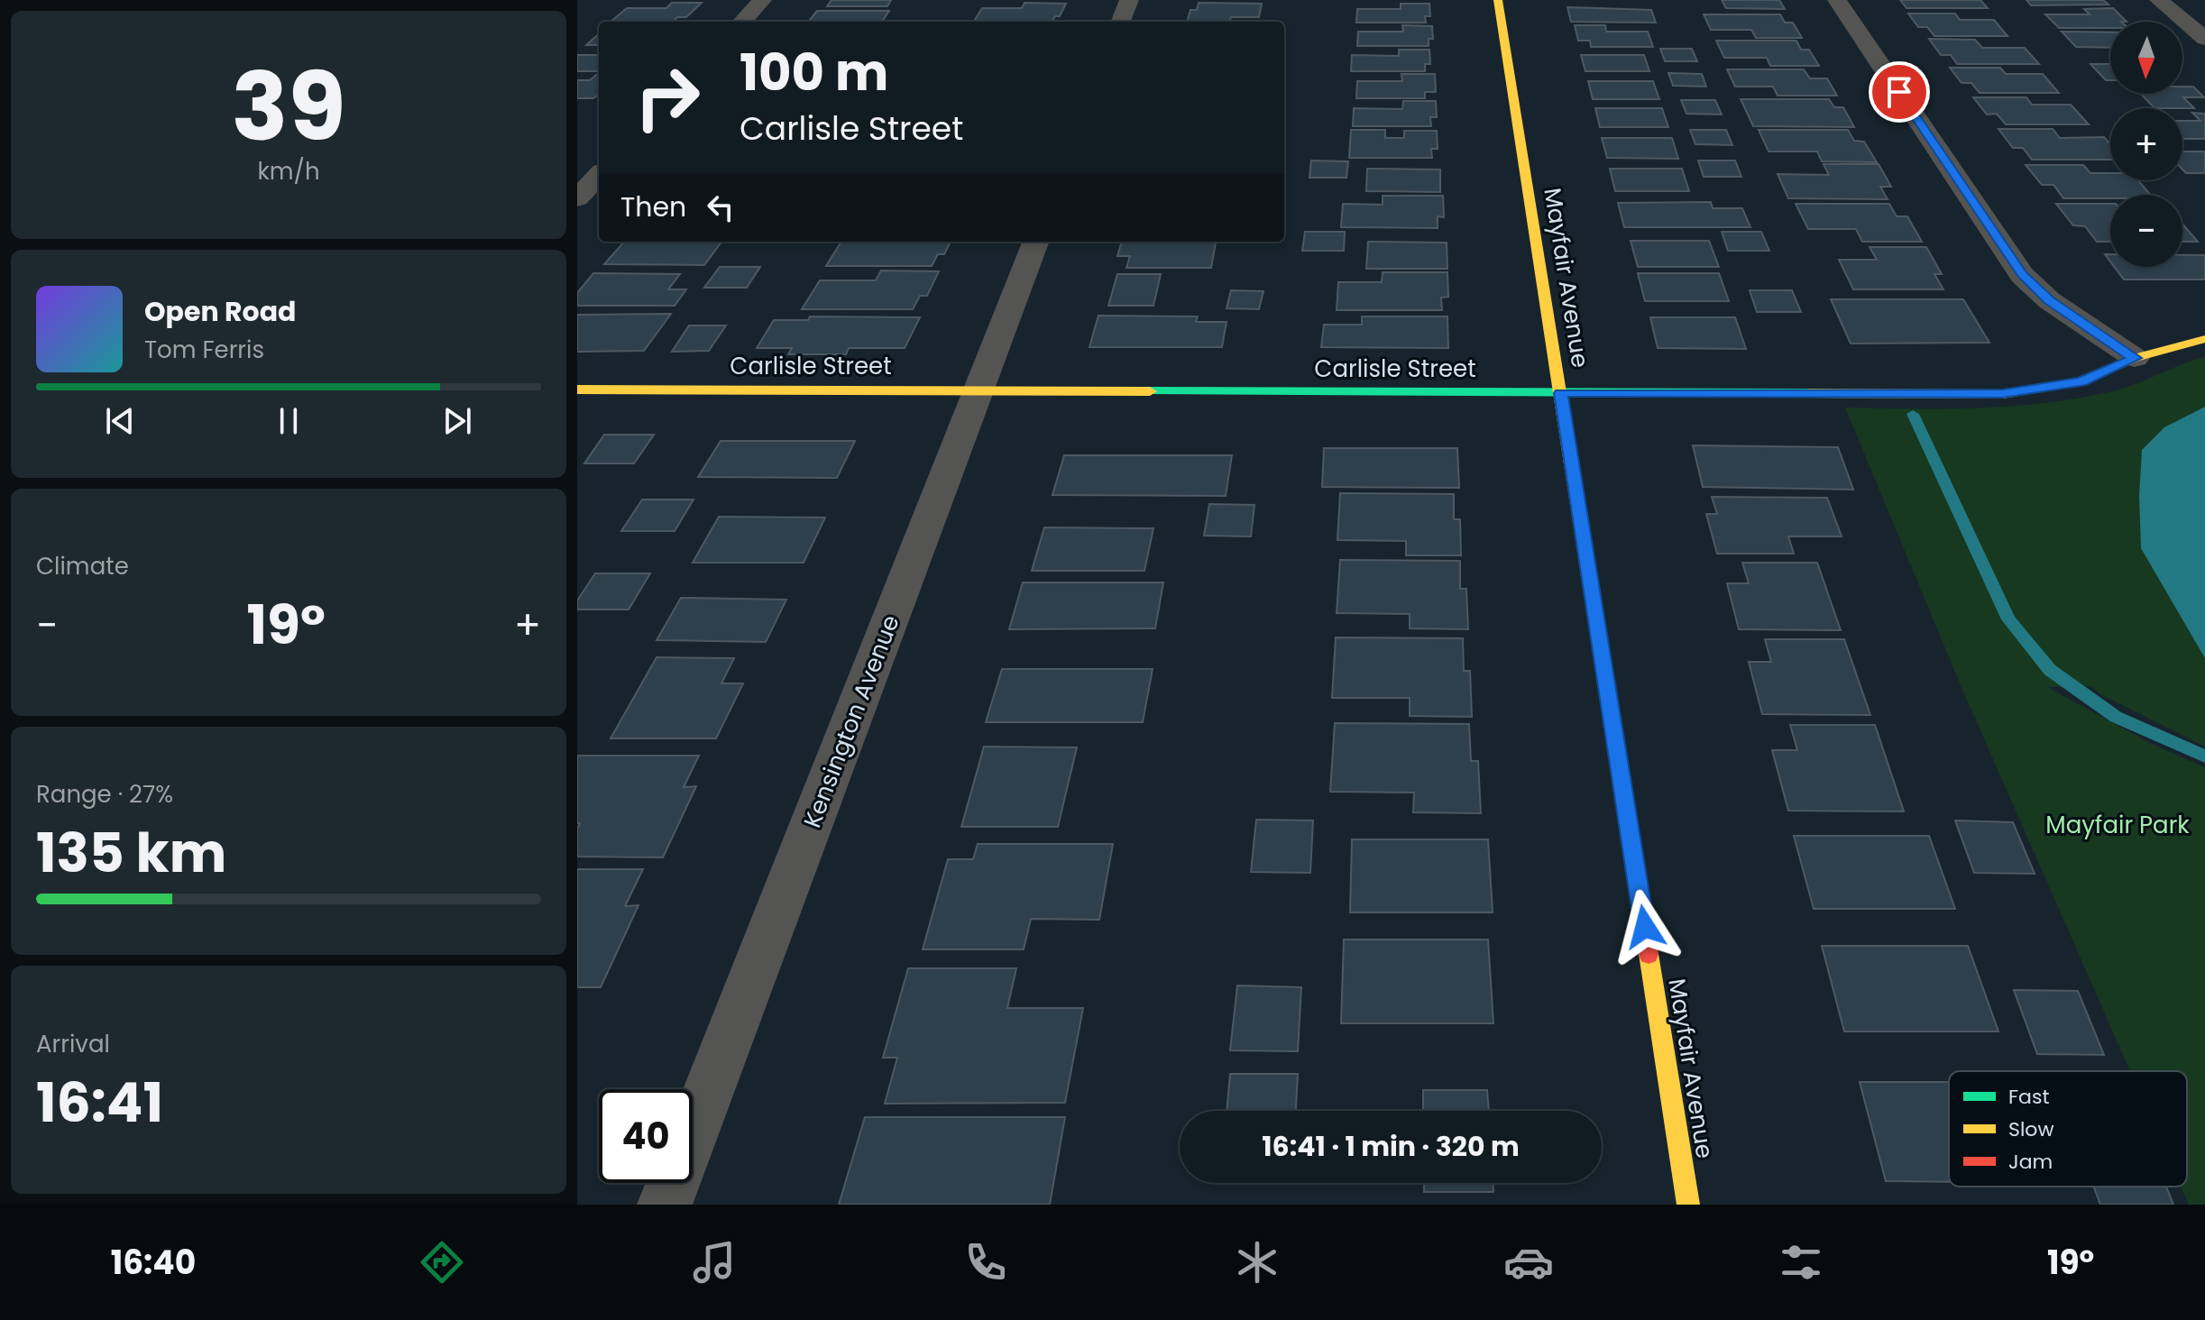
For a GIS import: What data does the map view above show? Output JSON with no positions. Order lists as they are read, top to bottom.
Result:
{
  "streets": {
    "street": ["Mayfair Avenue", "Carlisle Street", "Kensington Avenue"]
  },
  "crossings": [
    ["Mayfair Avenue", "Carlisle Street"],
    ["Carlisle Street", "Kensington Avenue"]
  ],
  "parks": ["Mayfair Park"],
  "legend": ["Fast", "Slow", "Jam"],
  "north": "bottom",
  "page": {
    "tile": [
      ["39", "km/h"],
      "Climate",
      ["Range · 27%", "135 km"],
      ["Arrival", "16:41"]
    ],
    "map_buttons": ["+", "−"],
    "turn": ["100 m", "Carlisle Street"],
    "then": "Then",
    "song": ["Open Road", "Tom Ferris"],
    "heat": ["−", "19°", "+"],
    "limit": "40",
    "trip": "16:41 · 1 min · 320 m",
    "tabs": ["16:40", "19°"]
  }
}
